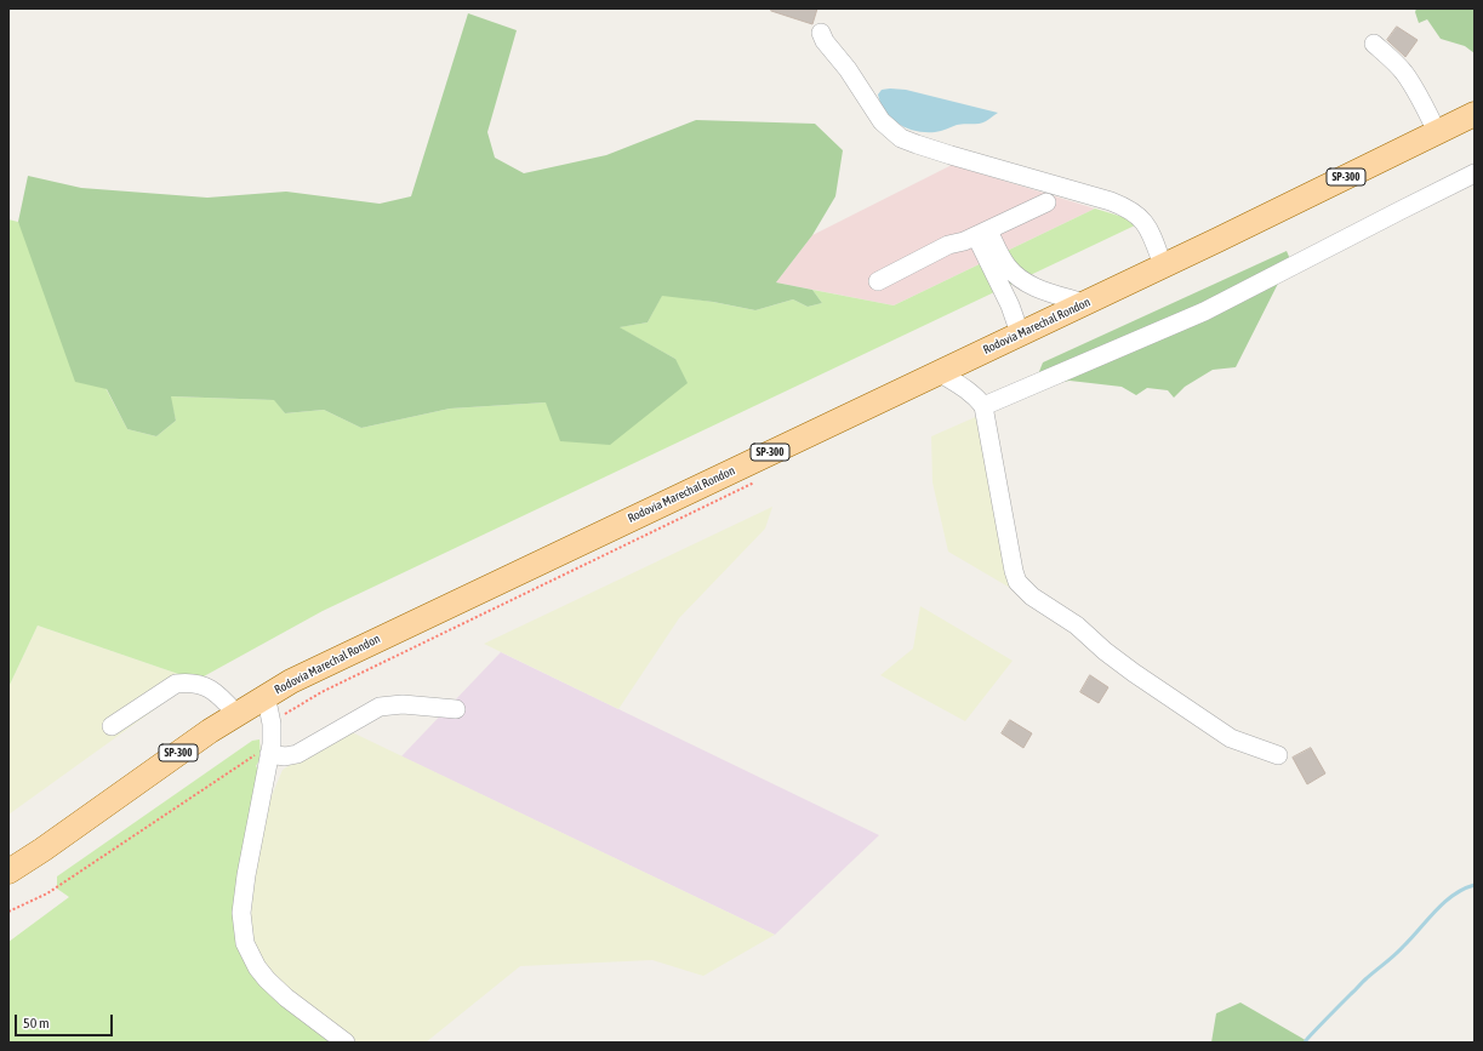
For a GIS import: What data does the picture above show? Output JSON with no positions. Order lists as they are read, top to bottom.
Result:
{
  "streets": {
    "main road": ["SP-300", "Rodovia Marechal Rondon"]
  },
  "scale_bar": "50 m"
}
